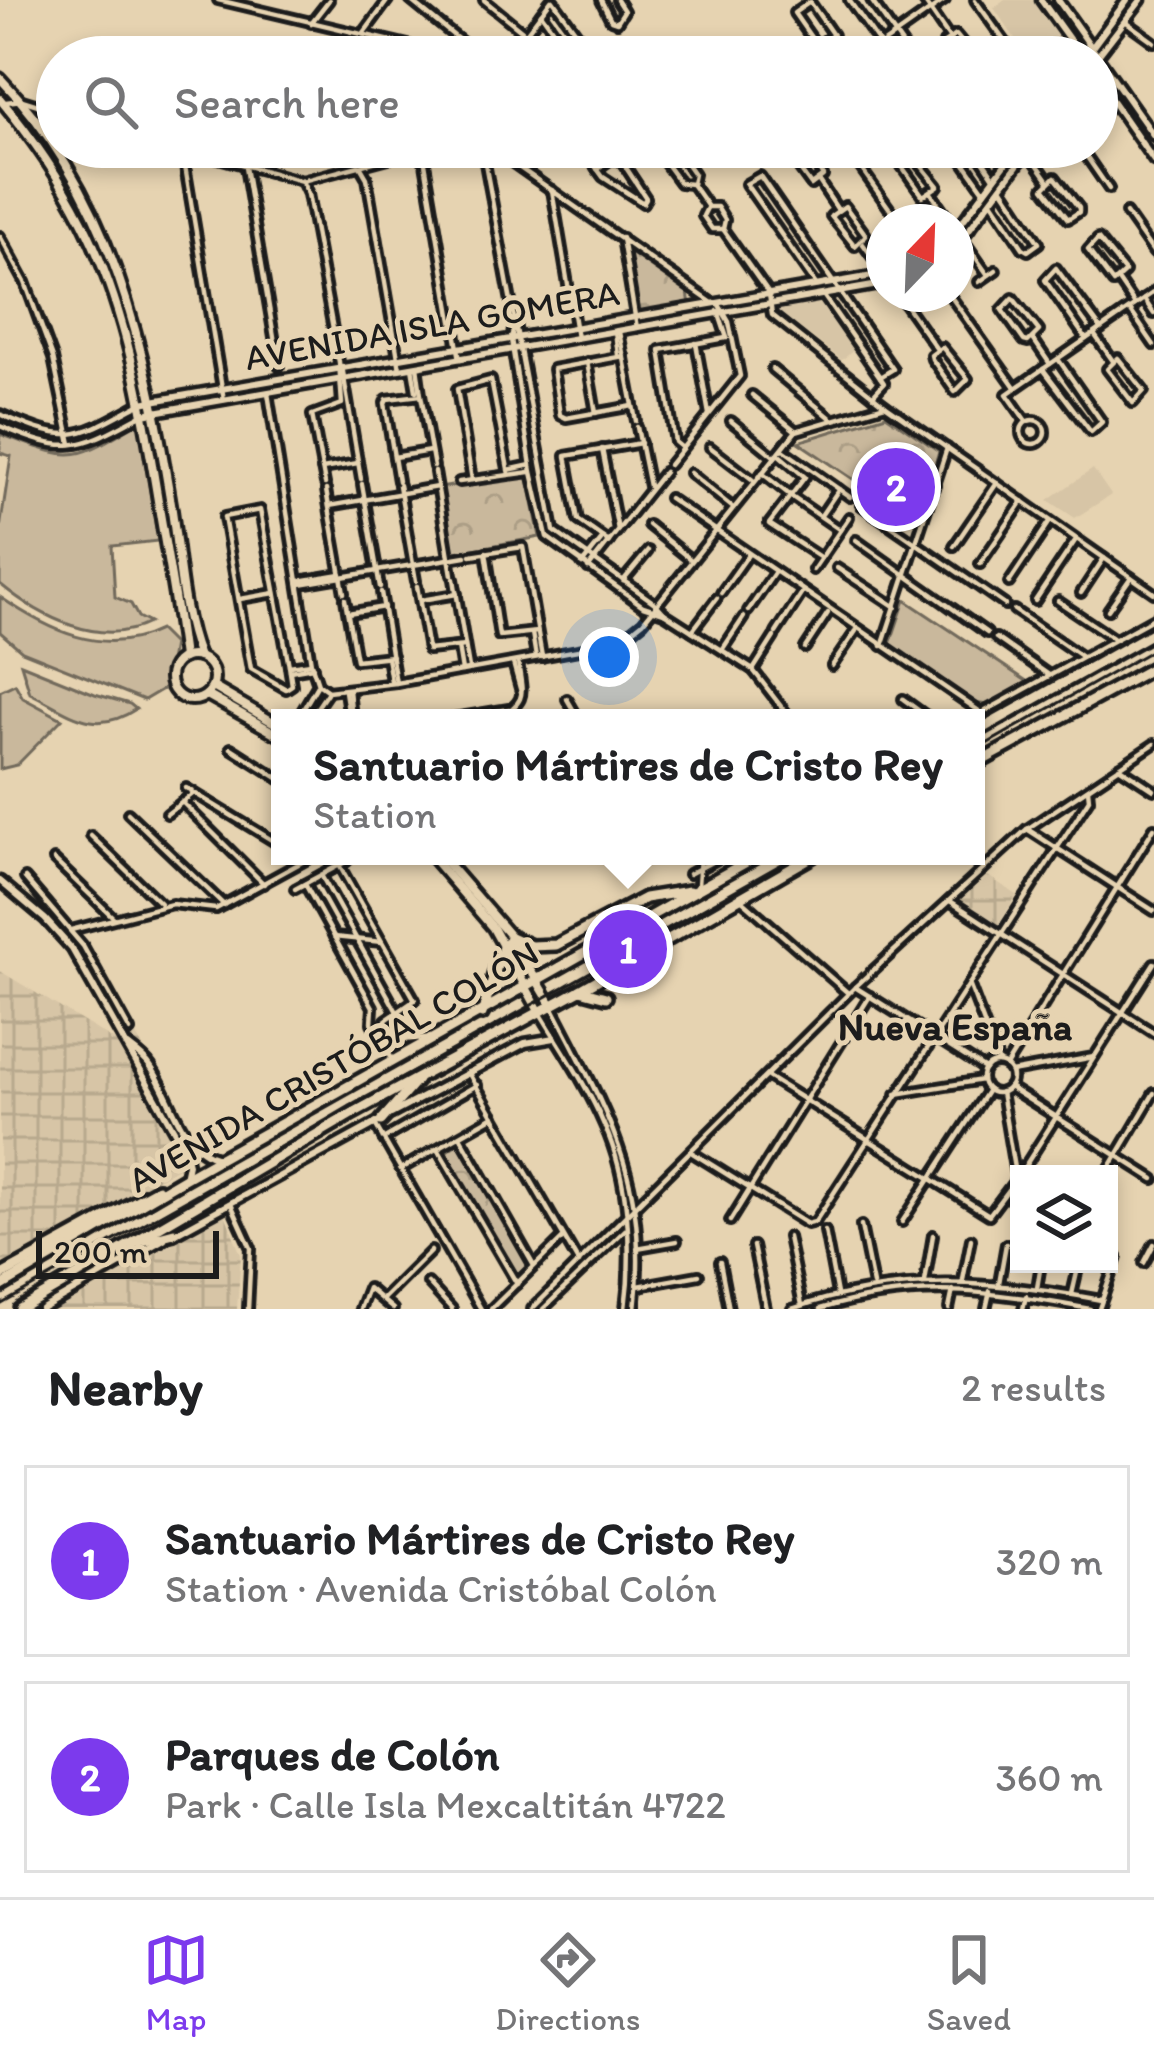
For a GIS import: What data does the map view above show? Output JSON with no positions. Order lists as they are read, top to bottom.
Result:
{
  "streets": {
    "main road": ["AVENIDA CRISTÓBAL COLÓN"],
    "street": ["AVENIDA ISLA GOMERA"]
  },
  "districts": ["Nueva España"],
  "scale_bar": "200 m",
  "north": "top right",
  "page": {
    "search": "Search here",
    "pins": ["2", "1"],
    "popup": ["Santuario Mártires de Cristo Rey", "Station"],
    "scale": "200 m",
    "heading": ["Nearby", "2 results"],
    "list": [
      {
        "mark": "1",
        "name": "Santuario Mártires de Cristo Rey",
        "note": "Station · Avenida Cristóbal Colón",
        "value": "320 m"
      },
      {
        "mark": "2",
        "name": "Parques de Colón",
        "note": "Park · Calle Isla Mexcaltitán 4722",
        "value": "360 m"
      }
    ],
    "nav": ["Map", "Directions", "Saved"]
  }
}
